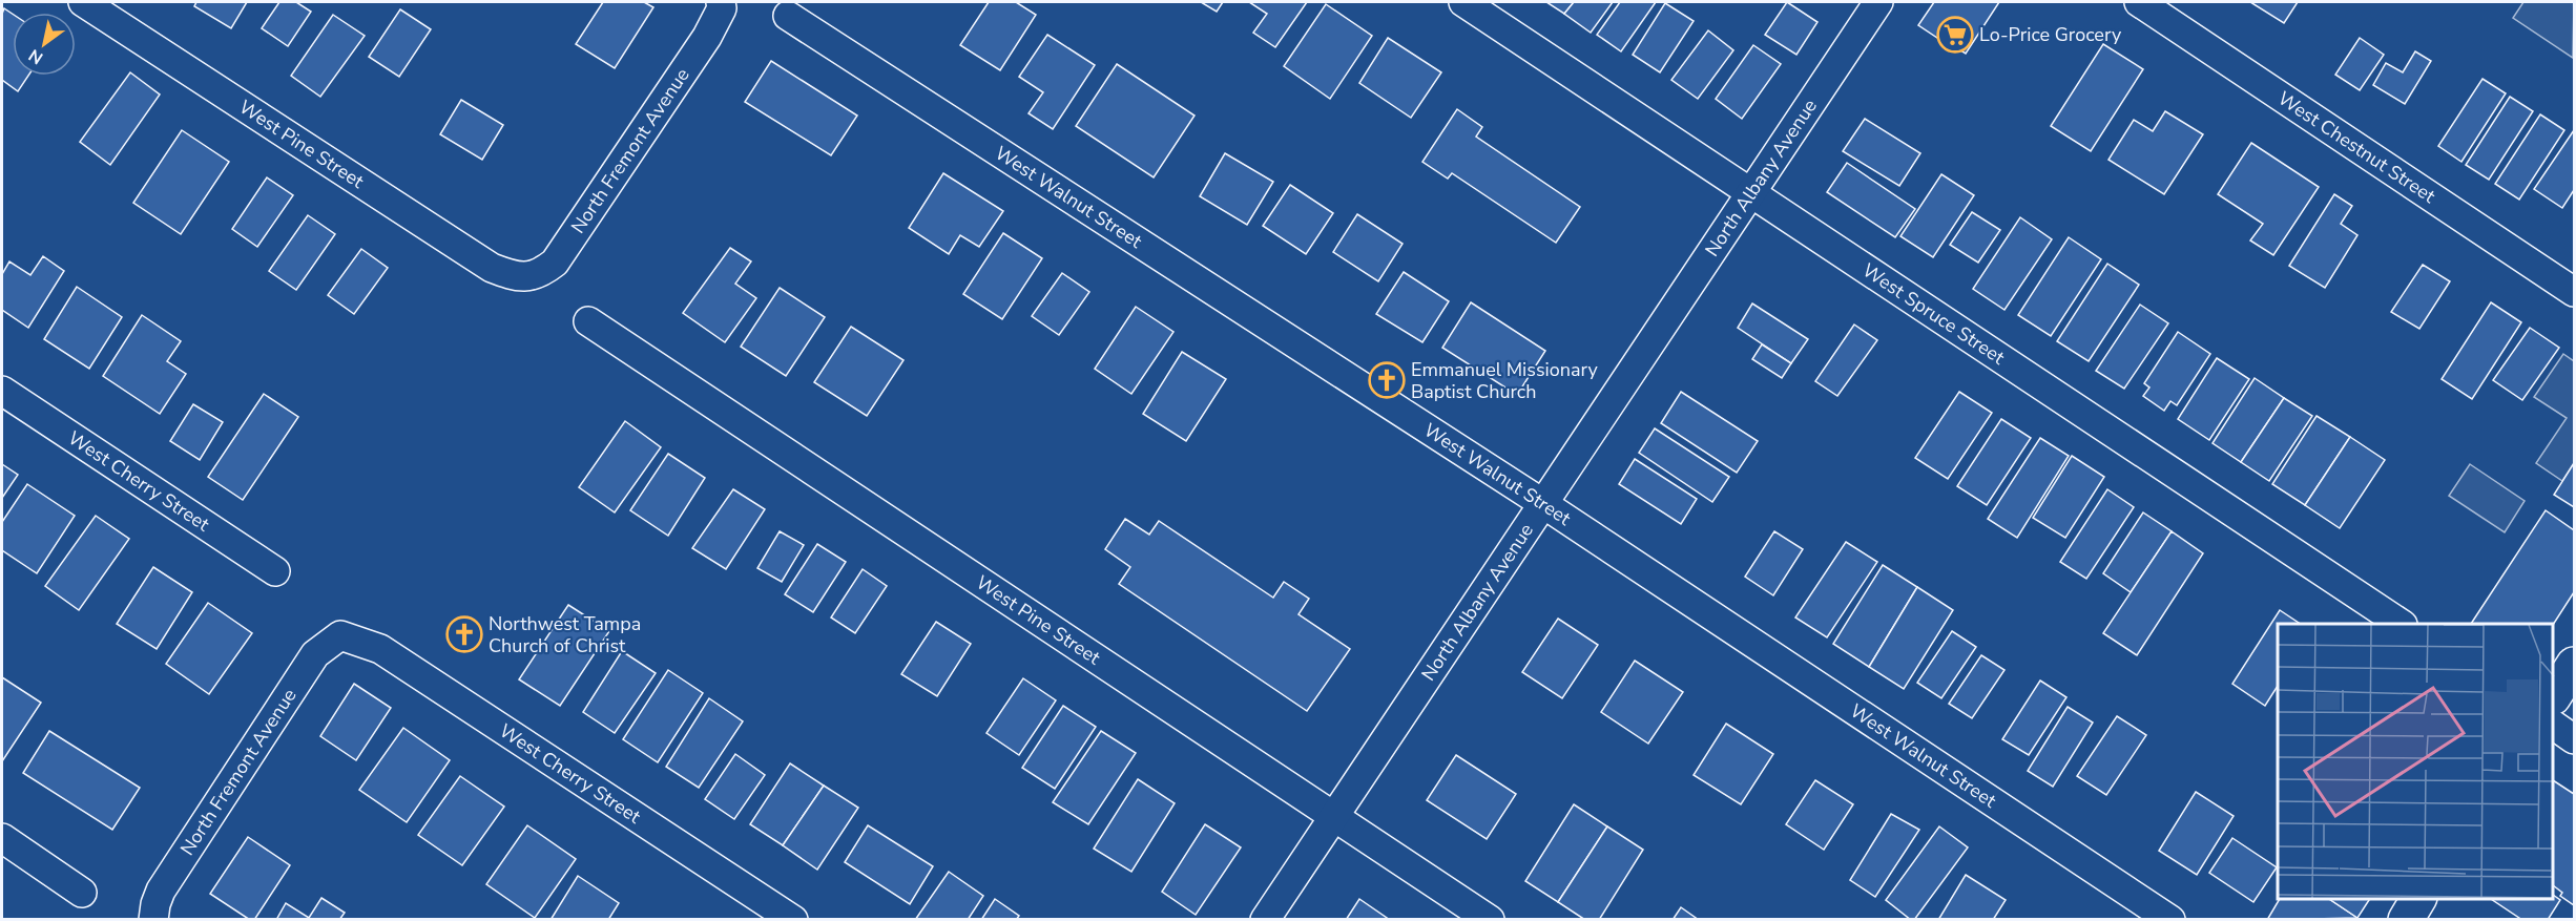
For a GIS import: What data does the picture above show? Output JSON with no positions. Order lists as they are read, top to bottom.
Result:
{
  "streets": {
    "street": [
      "West Pine Street",
      "West Chestnut Street",
      "North Fremont Avenue",
      "North Albany Avenue",
      "West Walnut Street",
      "West Spruce Street",
      "West Cherry Street"
    ]
  },
  "crossings": [
    ["West Pine Street", "North Fremont Avenue"],
    ["West Pine Street", "North Albany Avenue"],
    ["North Fremont Avenue", "West Cherry Street"],
    ["North Albany Avenue", "West Walnut Street"],
    ["North Albany Avenue", "West Spruce Street"]
  ],
  "places": {
    "supermarket": ["Lo-Price Grocery"],
    "church": ["Emmanuel Missionary Baptist Church", "Northwest Tampa Church of Christ"]
  },
  "north": "bottom left"
}
